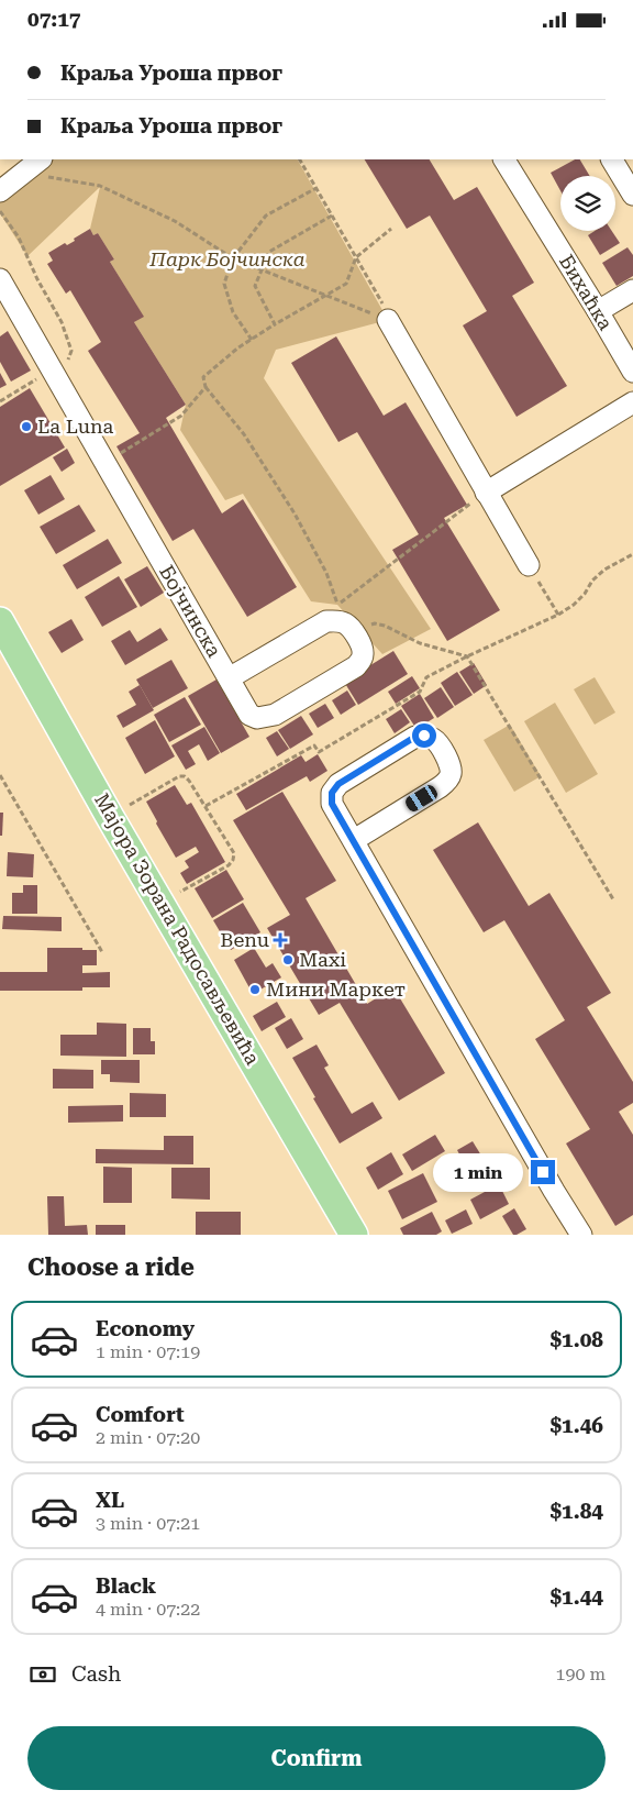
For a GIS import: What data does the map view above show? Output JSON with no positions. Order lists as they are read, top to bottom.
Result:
{
  "streets": {
    "main road": ["Мајора Зорана Радосављевића"],
    "street": ["Бихаћка", "Бојчинска"]
  },
  "parks": ["Парк Бојчинска"],
  "places": {
    "other": ["La Luna", "Maxi", "Мини Маркет"],
    "health": ["Benu"]
  },
  "page": {
    "status": "07:17",
    "banner": ["Краља Уроша првог", "Краља Уроша првог"],
    "bubble": "1 min",
    "heading": "Choose a ride",
    "list": [
      {
        "name": "Economy",
        "note": "1 min · 07:19",
        "value": "$1.08"
      },
      {
        "name": "Comfort",
        "note": "2 min · 07:20",
        "value": "$1.46"
      },
      {
        "name": "XL",
        "note": "3 min · 07:21",
        "value": "$1.84"
      },
      {
        "name": "Black",
        "note": "4 min · 07:22",
        "value": "$1.44"
      }
    ],
    "pay": ["Cash", "190 m"],
    "buttons": "Confirm"
  }
}
